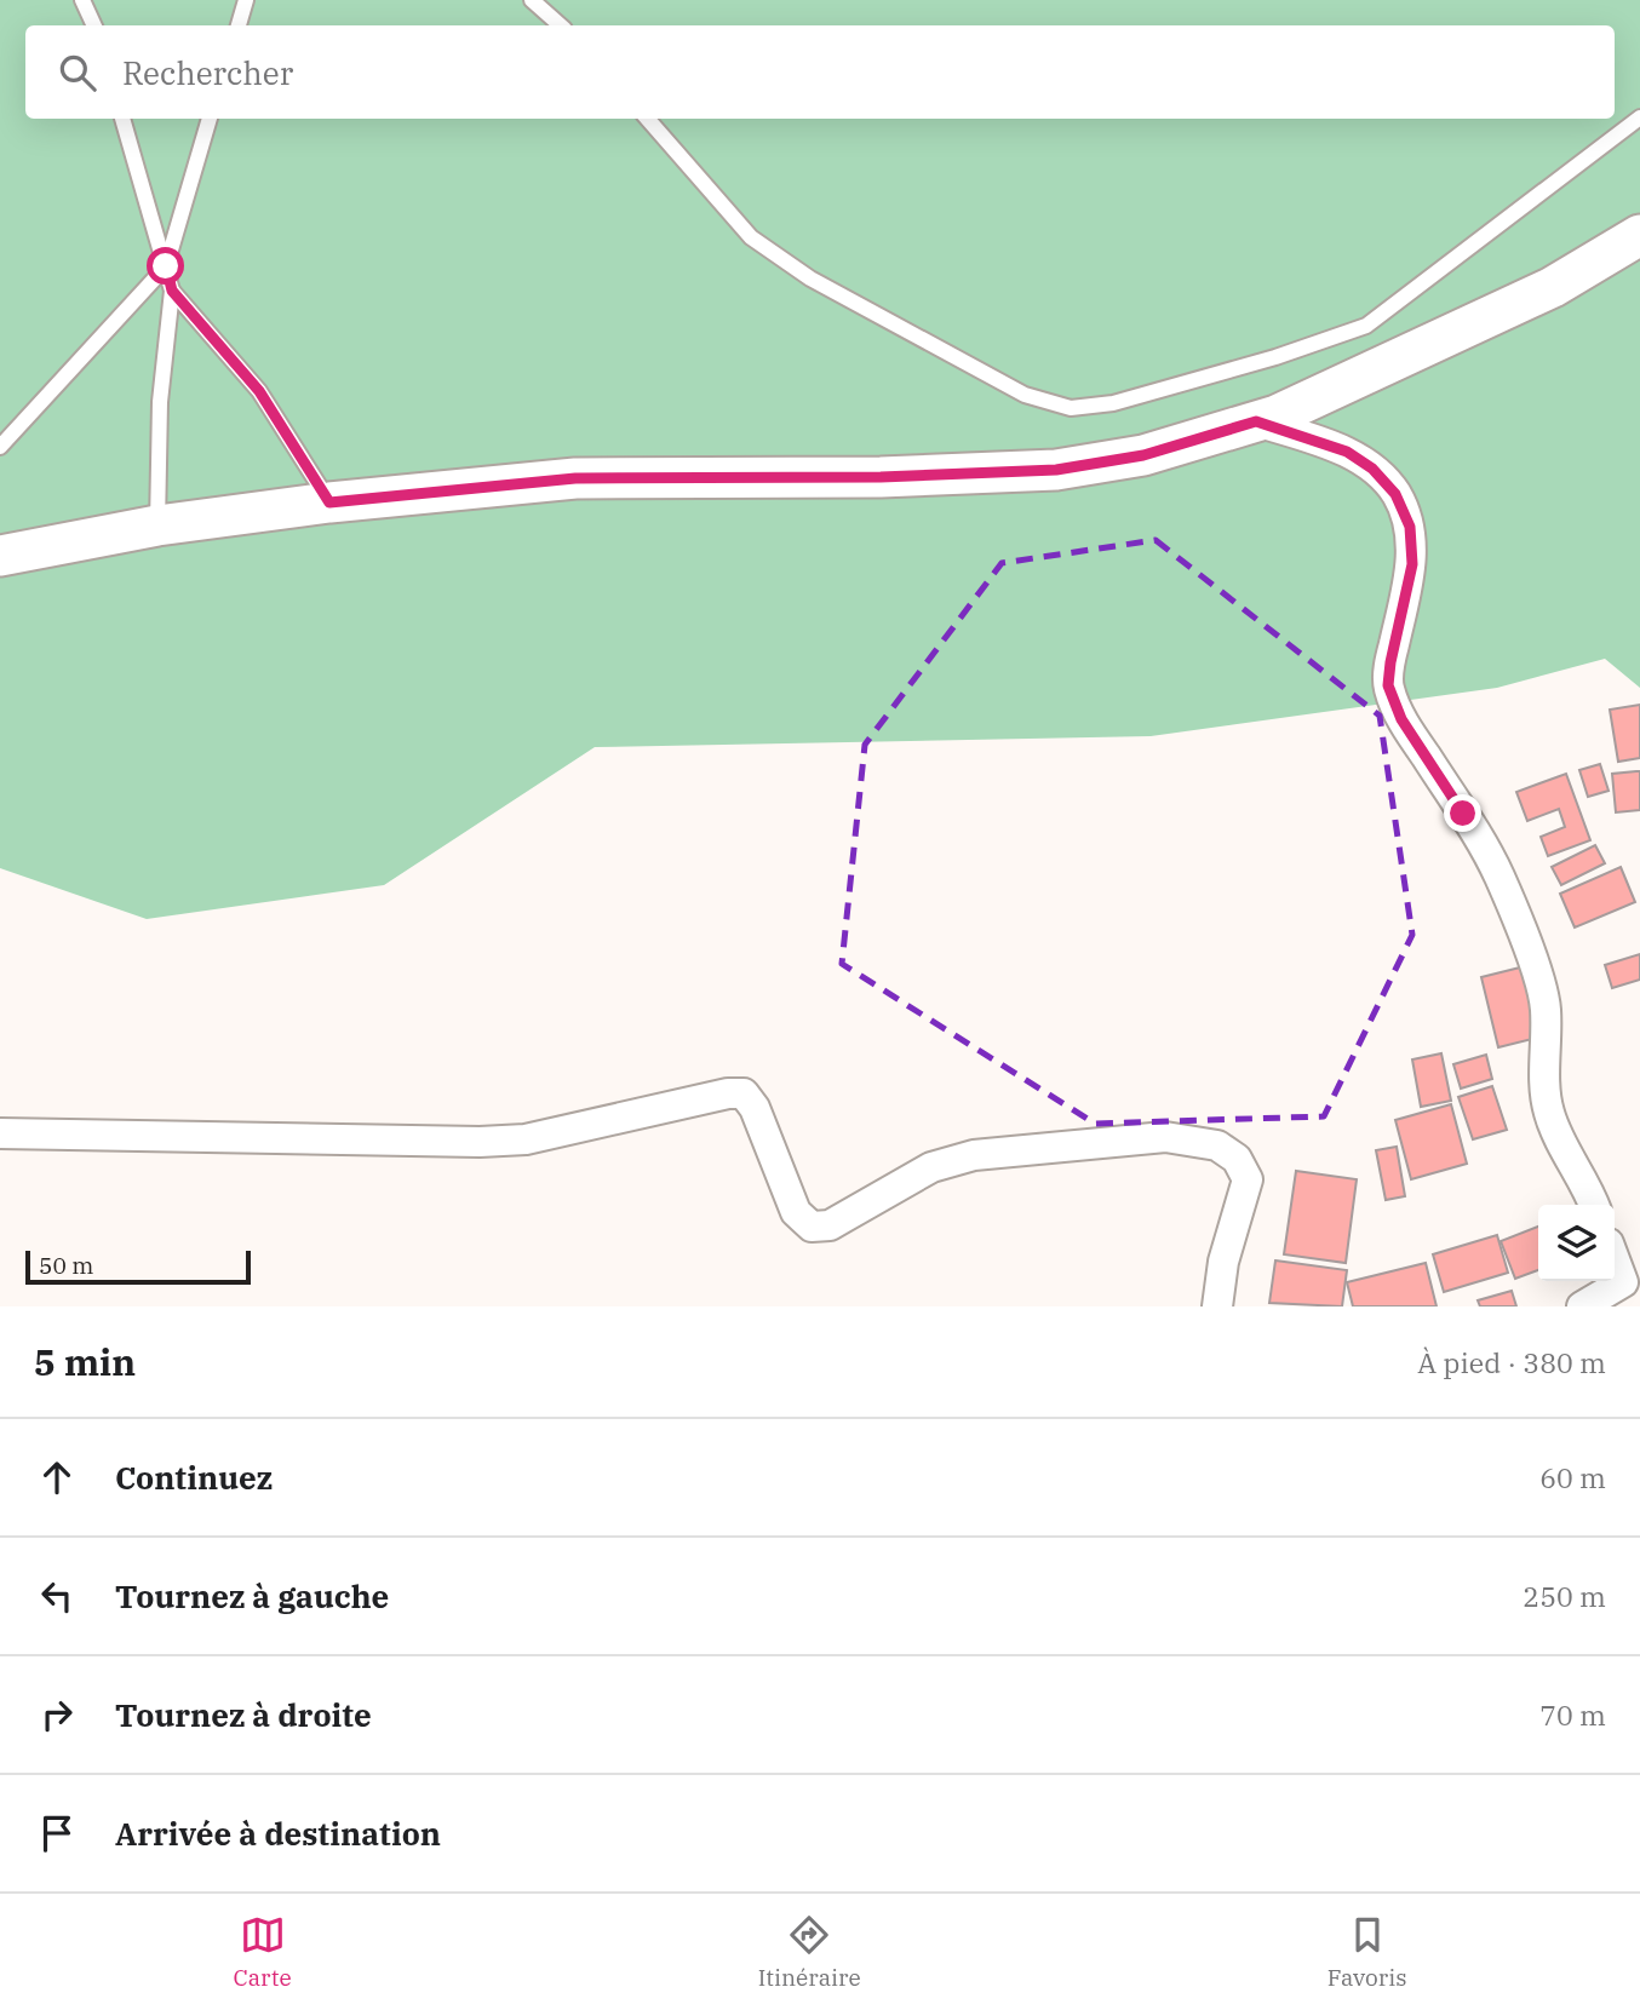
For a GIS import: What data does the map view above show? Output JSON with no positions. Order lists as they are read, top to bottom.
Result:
{
  "scale_bar": "50 m",
  "page": {
    "search": "Rechercher",
    "scale": "50 m",
    "heading": ["5 min", "À pied · 380 m"],
    "list": [
      ["Continuez", "60 m"],
      ["Tournez à gauche", "250 m"],
      ["Tournez à droite", "70 m"],
      "Arrivée à destination"
    ],
    "nav": ["Carte", "Itinéraire", "Favoris"]
  }
}
